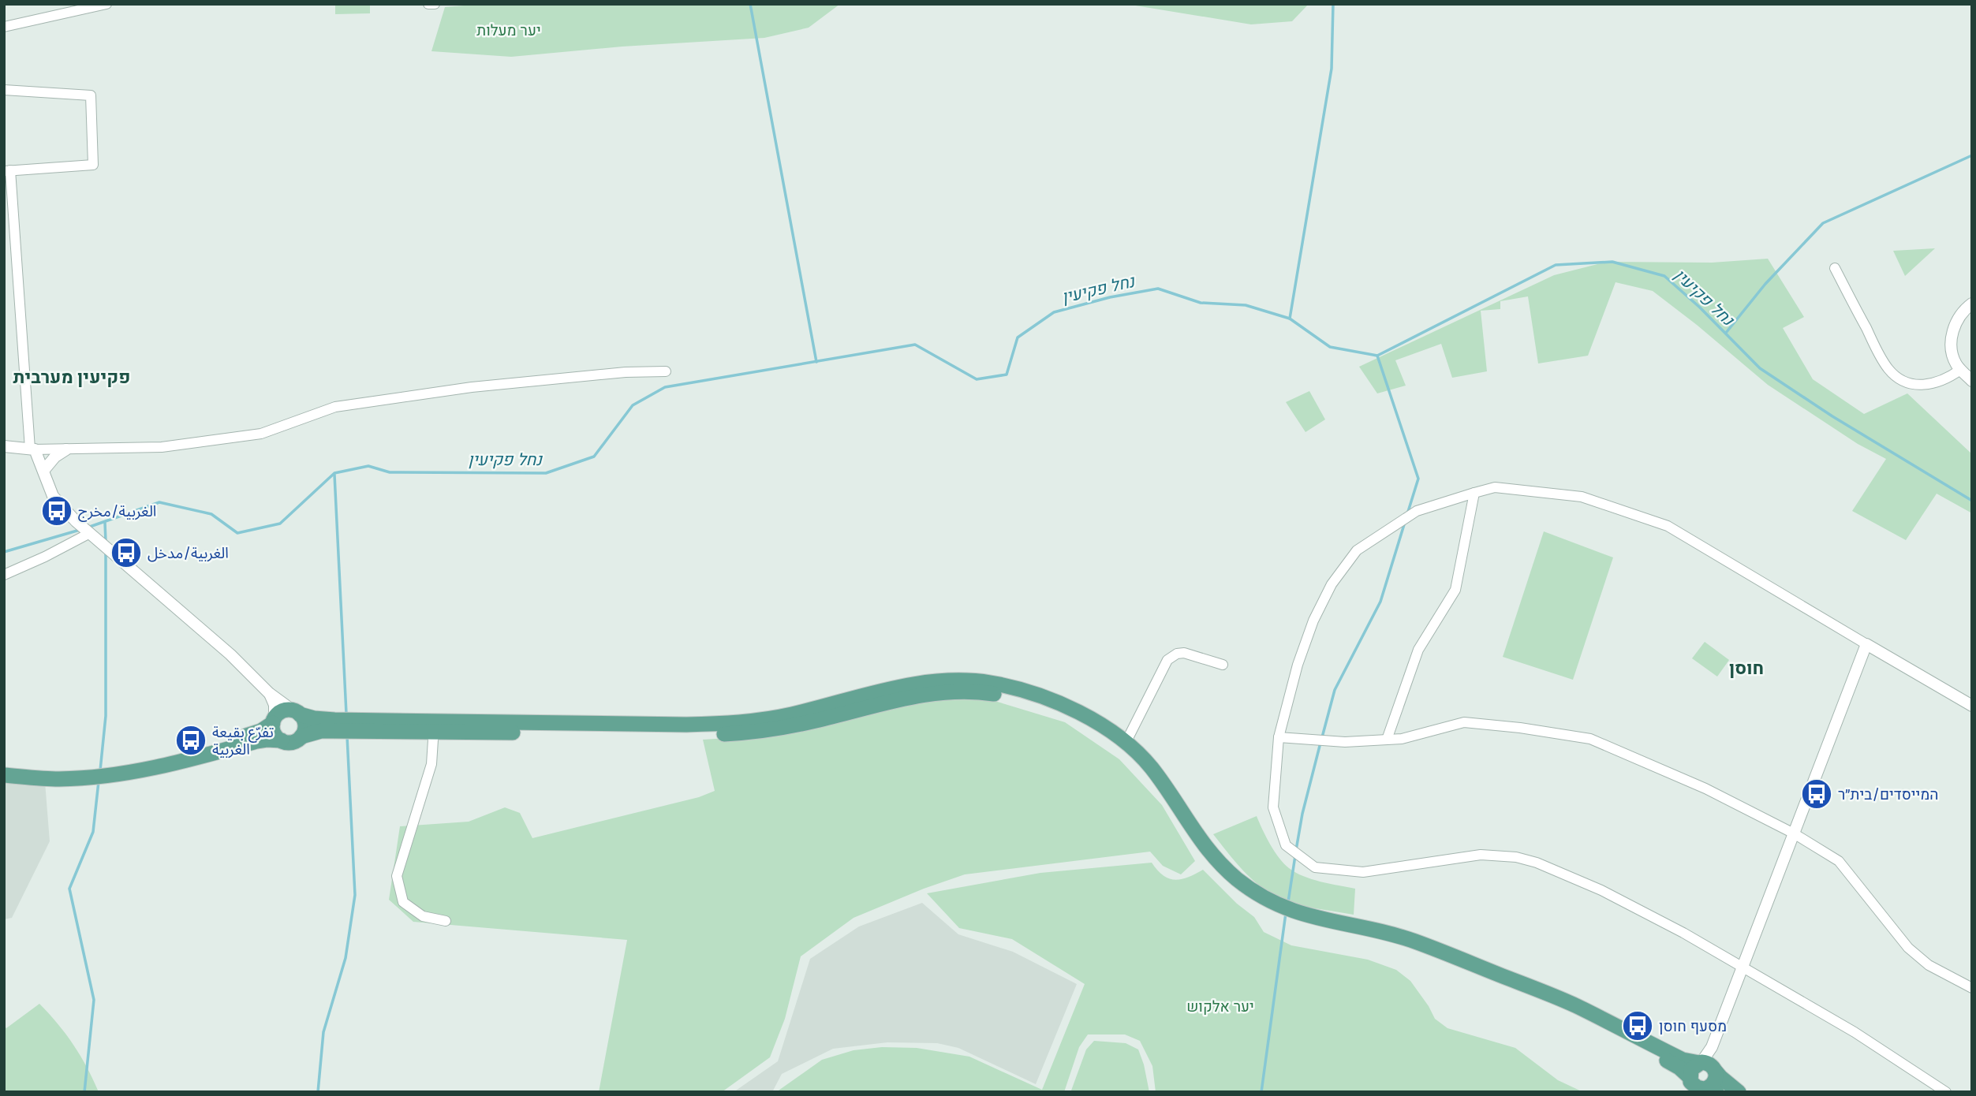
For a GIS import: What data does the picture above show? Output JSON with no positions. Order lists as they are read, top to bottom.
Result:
{
  "districts": ["פקיעין מערבית", "חוסן"],
  "water": ["נחל פקיעין"],
  "parks": ["יער מעלות", "יער אלקוש"],
  "places": {
    "bus stop": [
      "الغربية/مخرج",
      "الغربية/مدخل",
      "تفرّع بقيعة الغربية",
      "המייסדים/בית״ר",
      "מסעף חוסן"
    ]
  }
}
